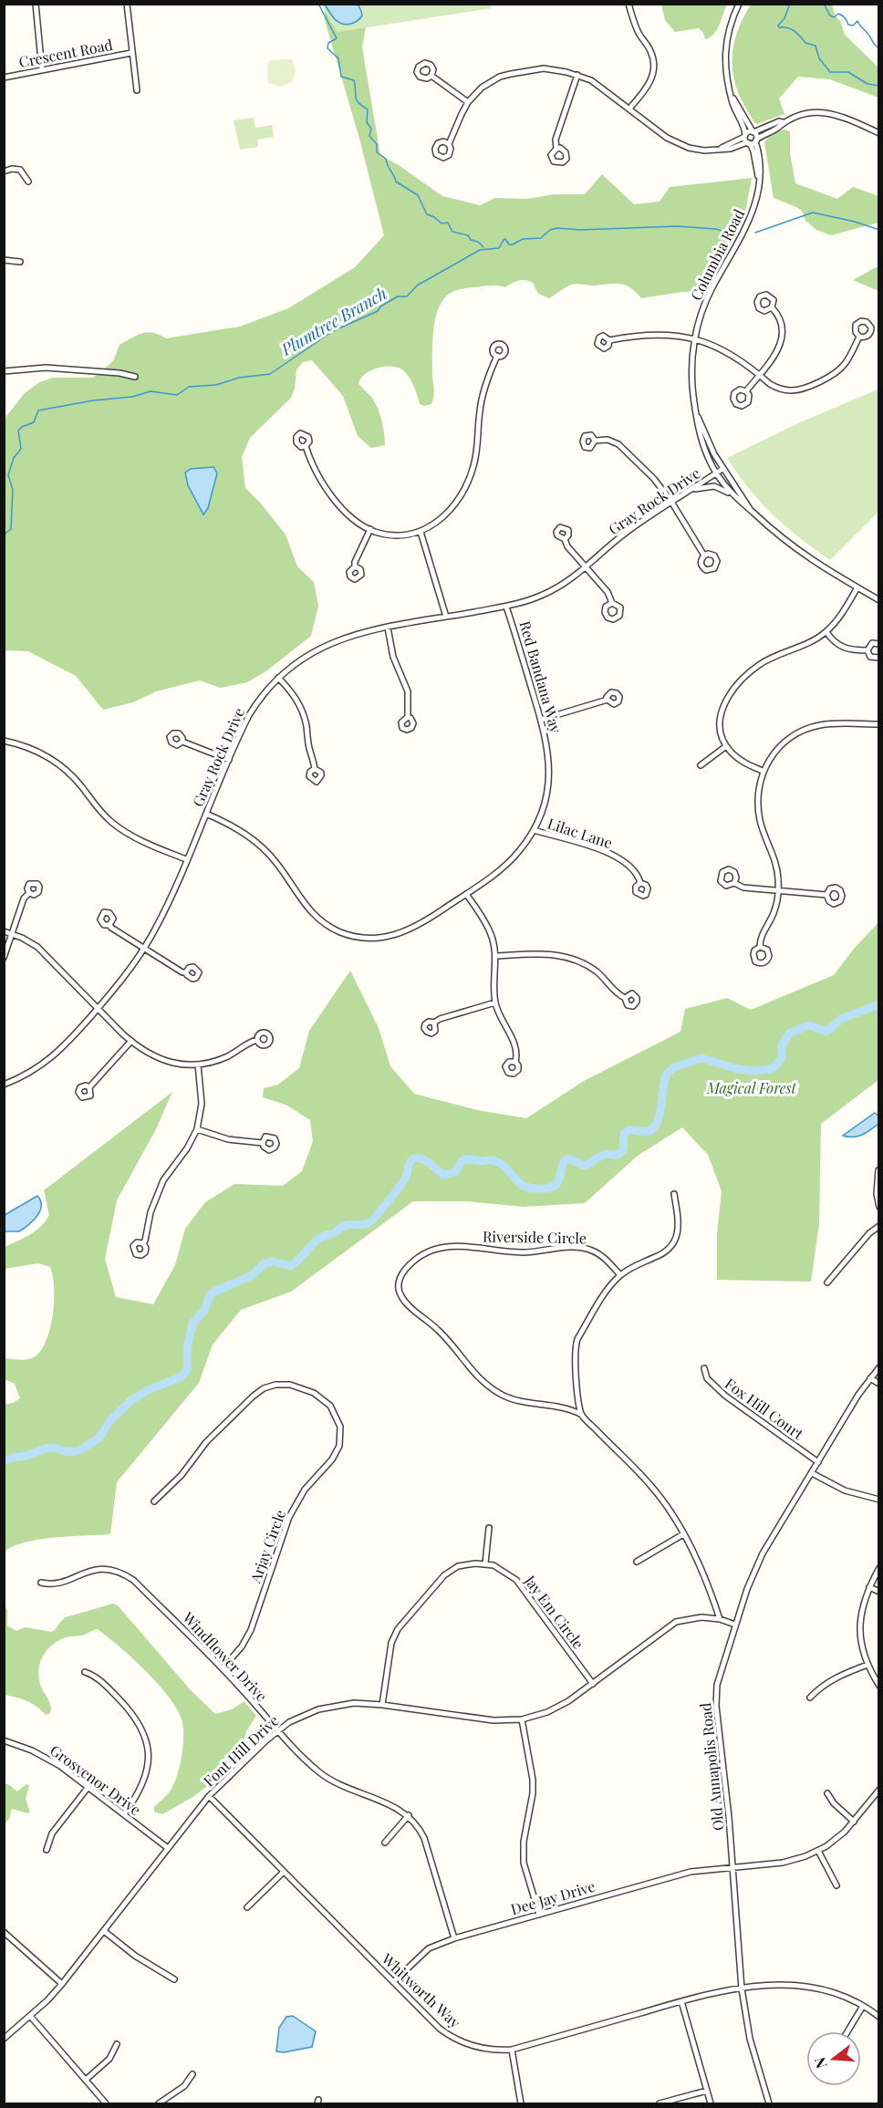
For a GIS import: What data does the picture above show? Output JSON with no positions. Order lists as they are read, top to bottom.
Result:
{
  "streets": {
    "street": [
      "Crescent Road",
      "Columbia Road",
      "Gray Rock Drive",
      "Red Bandana Way",
      "Lilac Lane",
      "Riverside Circle",
      "Fox Hill Court",
      "Arjay Circle",
      "Jay Em Circle",
      "Windflower Drive",
      "Font Hill Drive",
      "Old Annapolis Road",
      "Grosvenor Drive",
      "Dee Jay Drive",
      "Whitworth Way"
    ]
  },
  "crossings": [
    ["Columbia Road", "Gray Rock Drive"],
    ["Gray Rock Drive", "Red Bandana Way"],
    ["Red Bandana Way", "Lilac Lane"],
    ["Fox Hill Court", "Old Annapolis Road"],
    ["Arjay Circle", "Windflower Drive"],
    ["Jay Em Circle", "Font Hill Drive"],
    ["Windflower Drive", "Font Hill Drive"],
    ["Windflower Drive", "Dee Jay Drive"],
    ["Font Hill Drive", "Old Annapolis Road"],
    ["Font Hill Drive", "Grosvenor Drive"],
    ["Font Hill Drive", "Whitworth Way"],
    ["Old Annapolis Road", "Dee Jay Drive"],
    ["Old Annapolis Road", "Whitworth Way"],
    ["Dee Jay Drive", "Whitworth Way"]
  ],
  "water": ["Plumtree Branch"],
  "parks": ["Magical Forest"],
  "north": "left"
}
